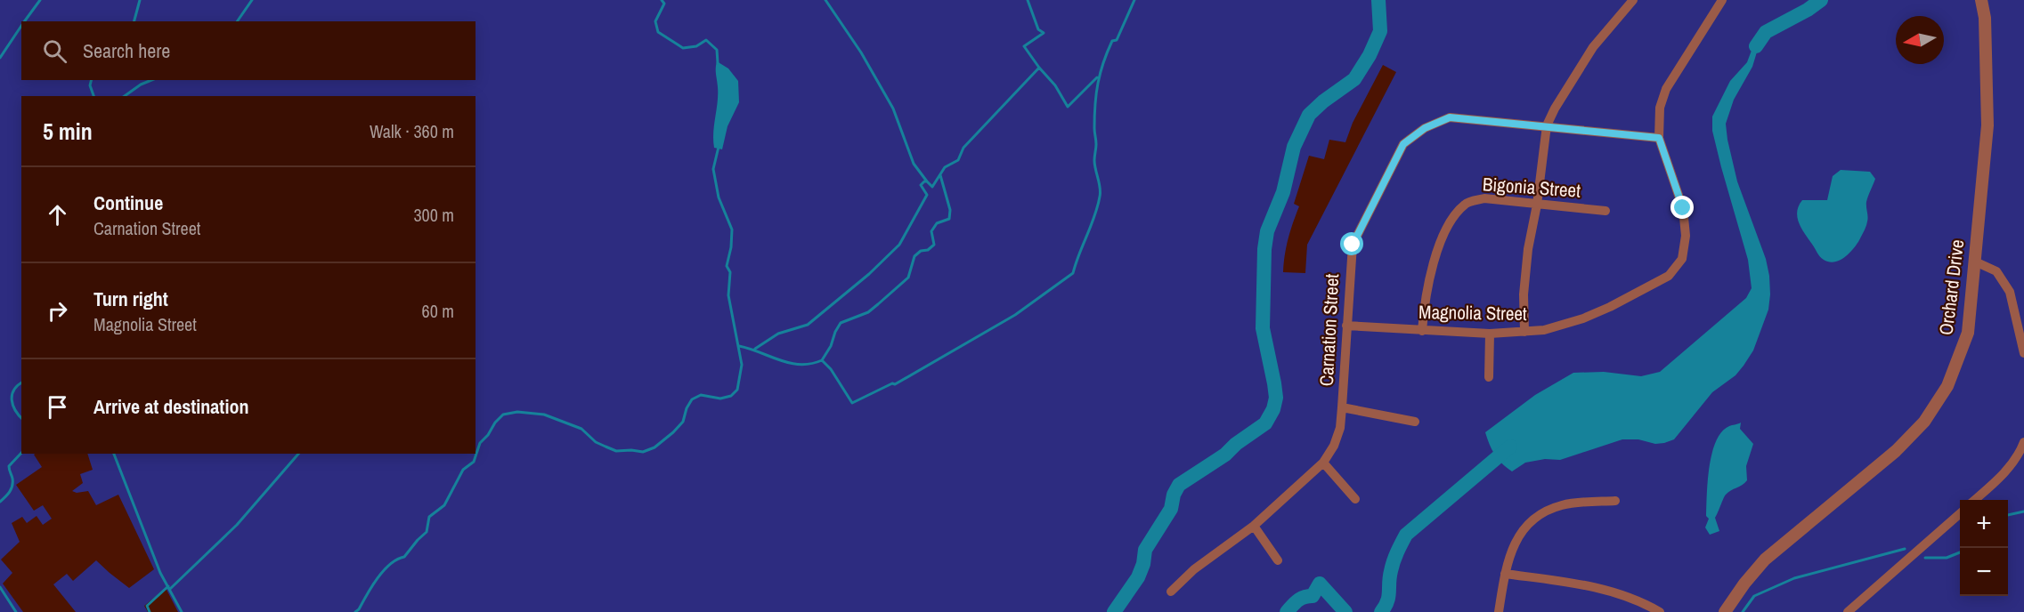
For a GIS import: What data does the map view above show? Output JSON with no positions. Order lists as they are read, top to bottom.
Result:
{
  "streets": {
    "street": [
      "Bigonia Street",
      "Orchard Drive",
      "Magnolia Street",
      "Carnation Street"
    ]
  },
  "crossings": [
    ["Bigonia Street", "Magnolia Street"],
    ["Magnolia Street", "Carnation Street"]
  ],
  "north": "left",
  "page": {
    "search": "Search here",
    "heading": ["5 min", "Walk · 360 m"],
    "list": [
      ["Continue", "Carnation Street", "300 m"],
      ["Turn right", "Magnolia Street", "60 m"],
      "Arrive at destination"
    ],
    "map_buttons": ["+", "−"]
  }
}
